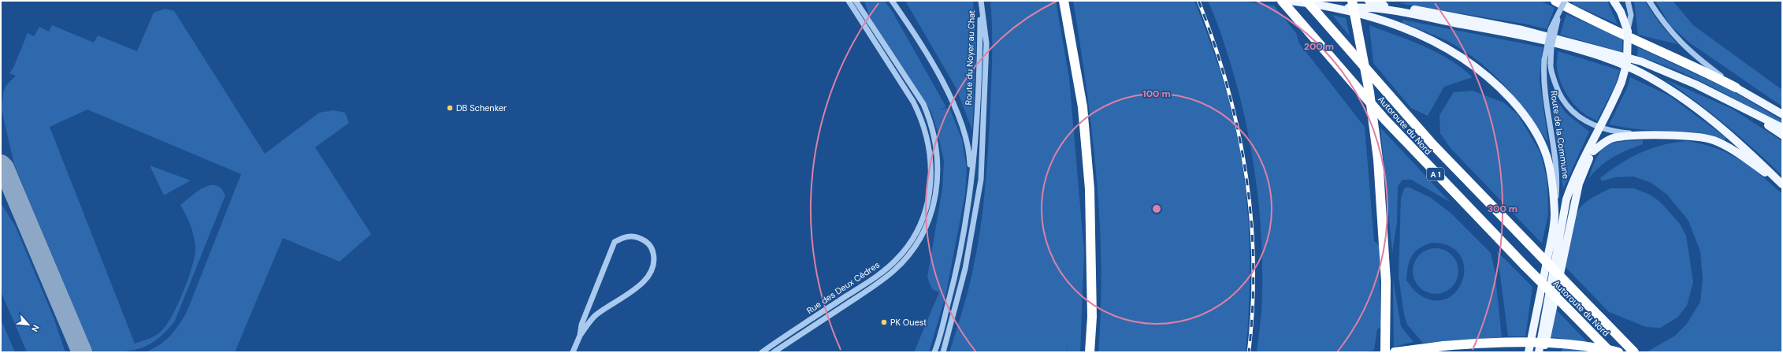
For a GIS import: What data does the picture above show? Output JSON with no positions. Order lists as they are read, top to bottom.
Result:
{
  "streets": {
    "highway": ["Autoroute du Nord", "A 1"],
    "main road": ["Route de la Commune"],
    "street": ["Route du Noyer au Chat", "Rue des Deux Cèdres"]
  },
  "places": ["DB Schenker", "PK Ouest"],
  "north": "bottom right",
  "rings": ["200 m", "100 m", "300 m"]
}
